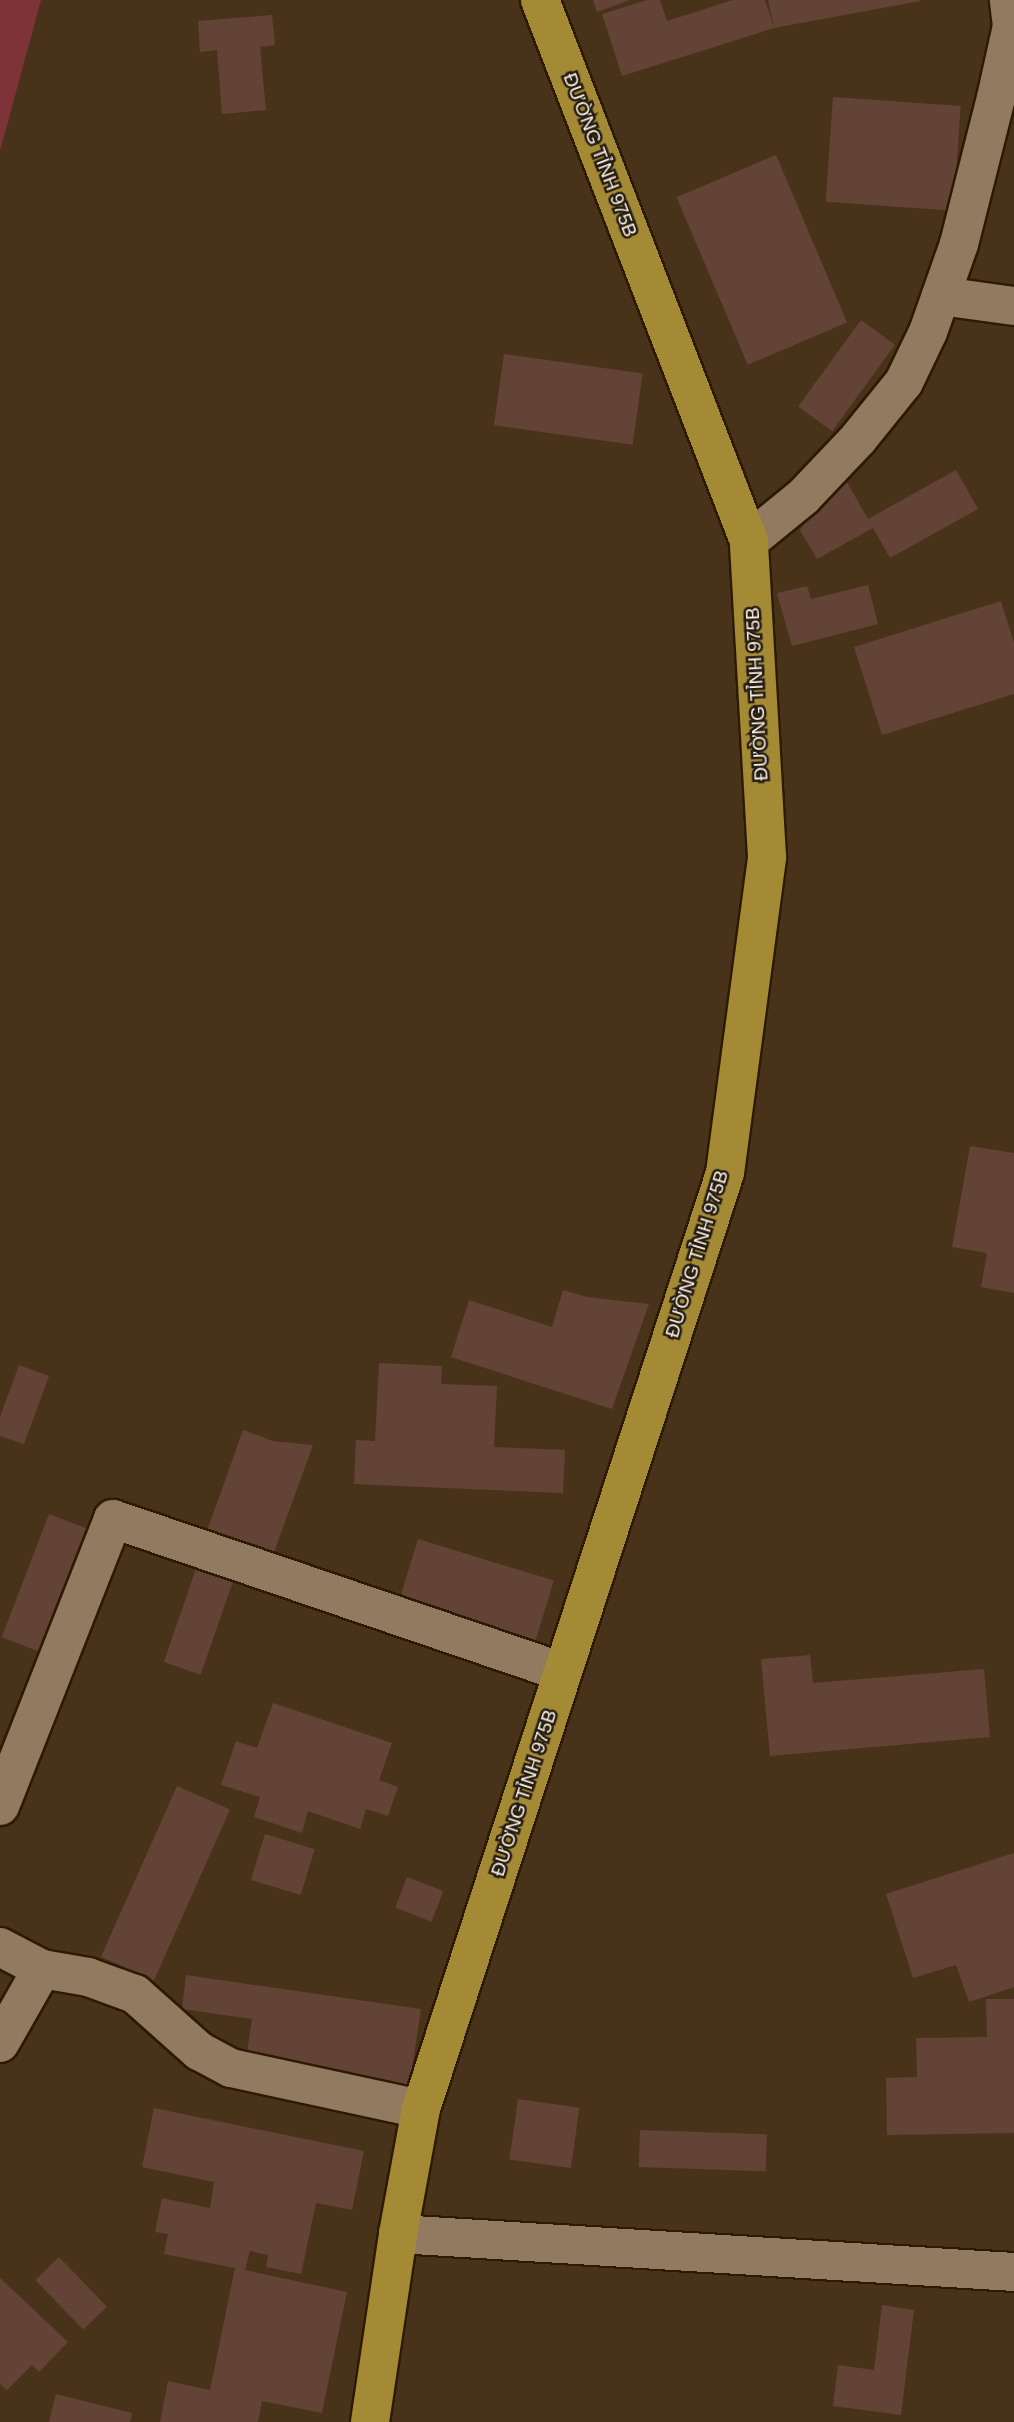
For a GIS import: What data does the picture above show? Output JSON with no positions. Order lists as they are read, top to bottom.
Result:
{
  "streets": {
    "main road": ["ĐƯỜNG TỈNH 975B"]
  }
}
